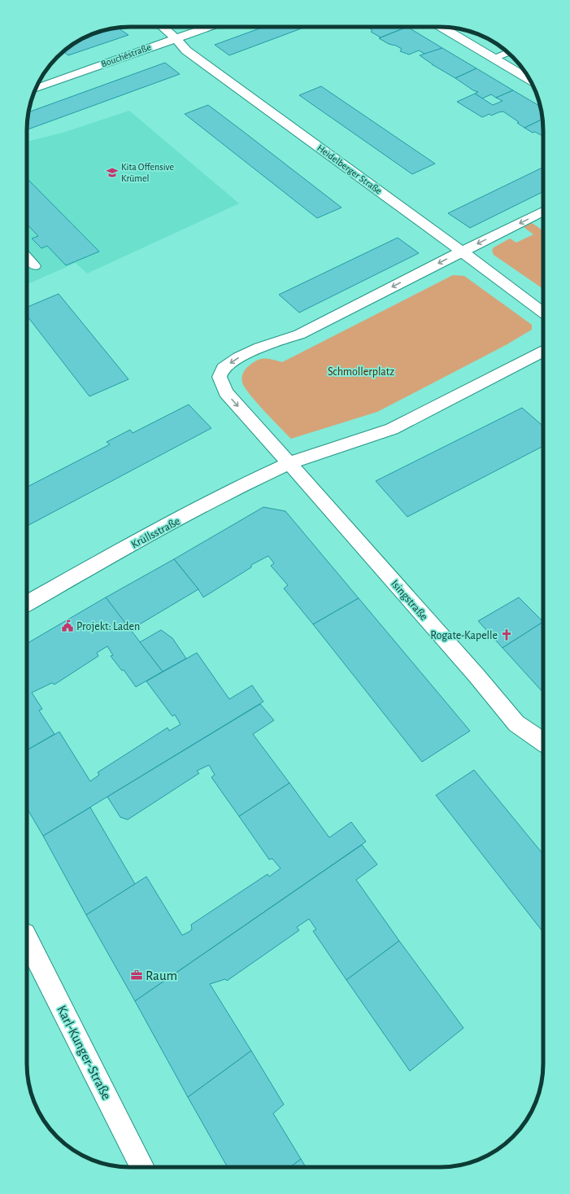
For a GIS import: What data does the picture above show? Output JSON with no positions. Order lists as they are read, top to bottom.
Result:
{
  "streets": {
    "street": [
      "Bouchéstraße",
      "Heidelberger Straße",
      "Krüllsstraße",
      "Isingstraße",
      "Karl-Kunger-Straße"
    ]
  },
  "crossings": [
    ["Bouchéstraße", "Heidelberger Straße"],
    ["Krüllsstraße", "Isingstraße"]
  ],
  "parks": ["Schmollerplatz"],
  "places": {
    "school or university": ["Kita Offensive Krümel"],
    "public building": ["Projekt: Laden"],
    "church": ["Rogate-Kapelle"],
    "office": ["Raum"]
  }
}
